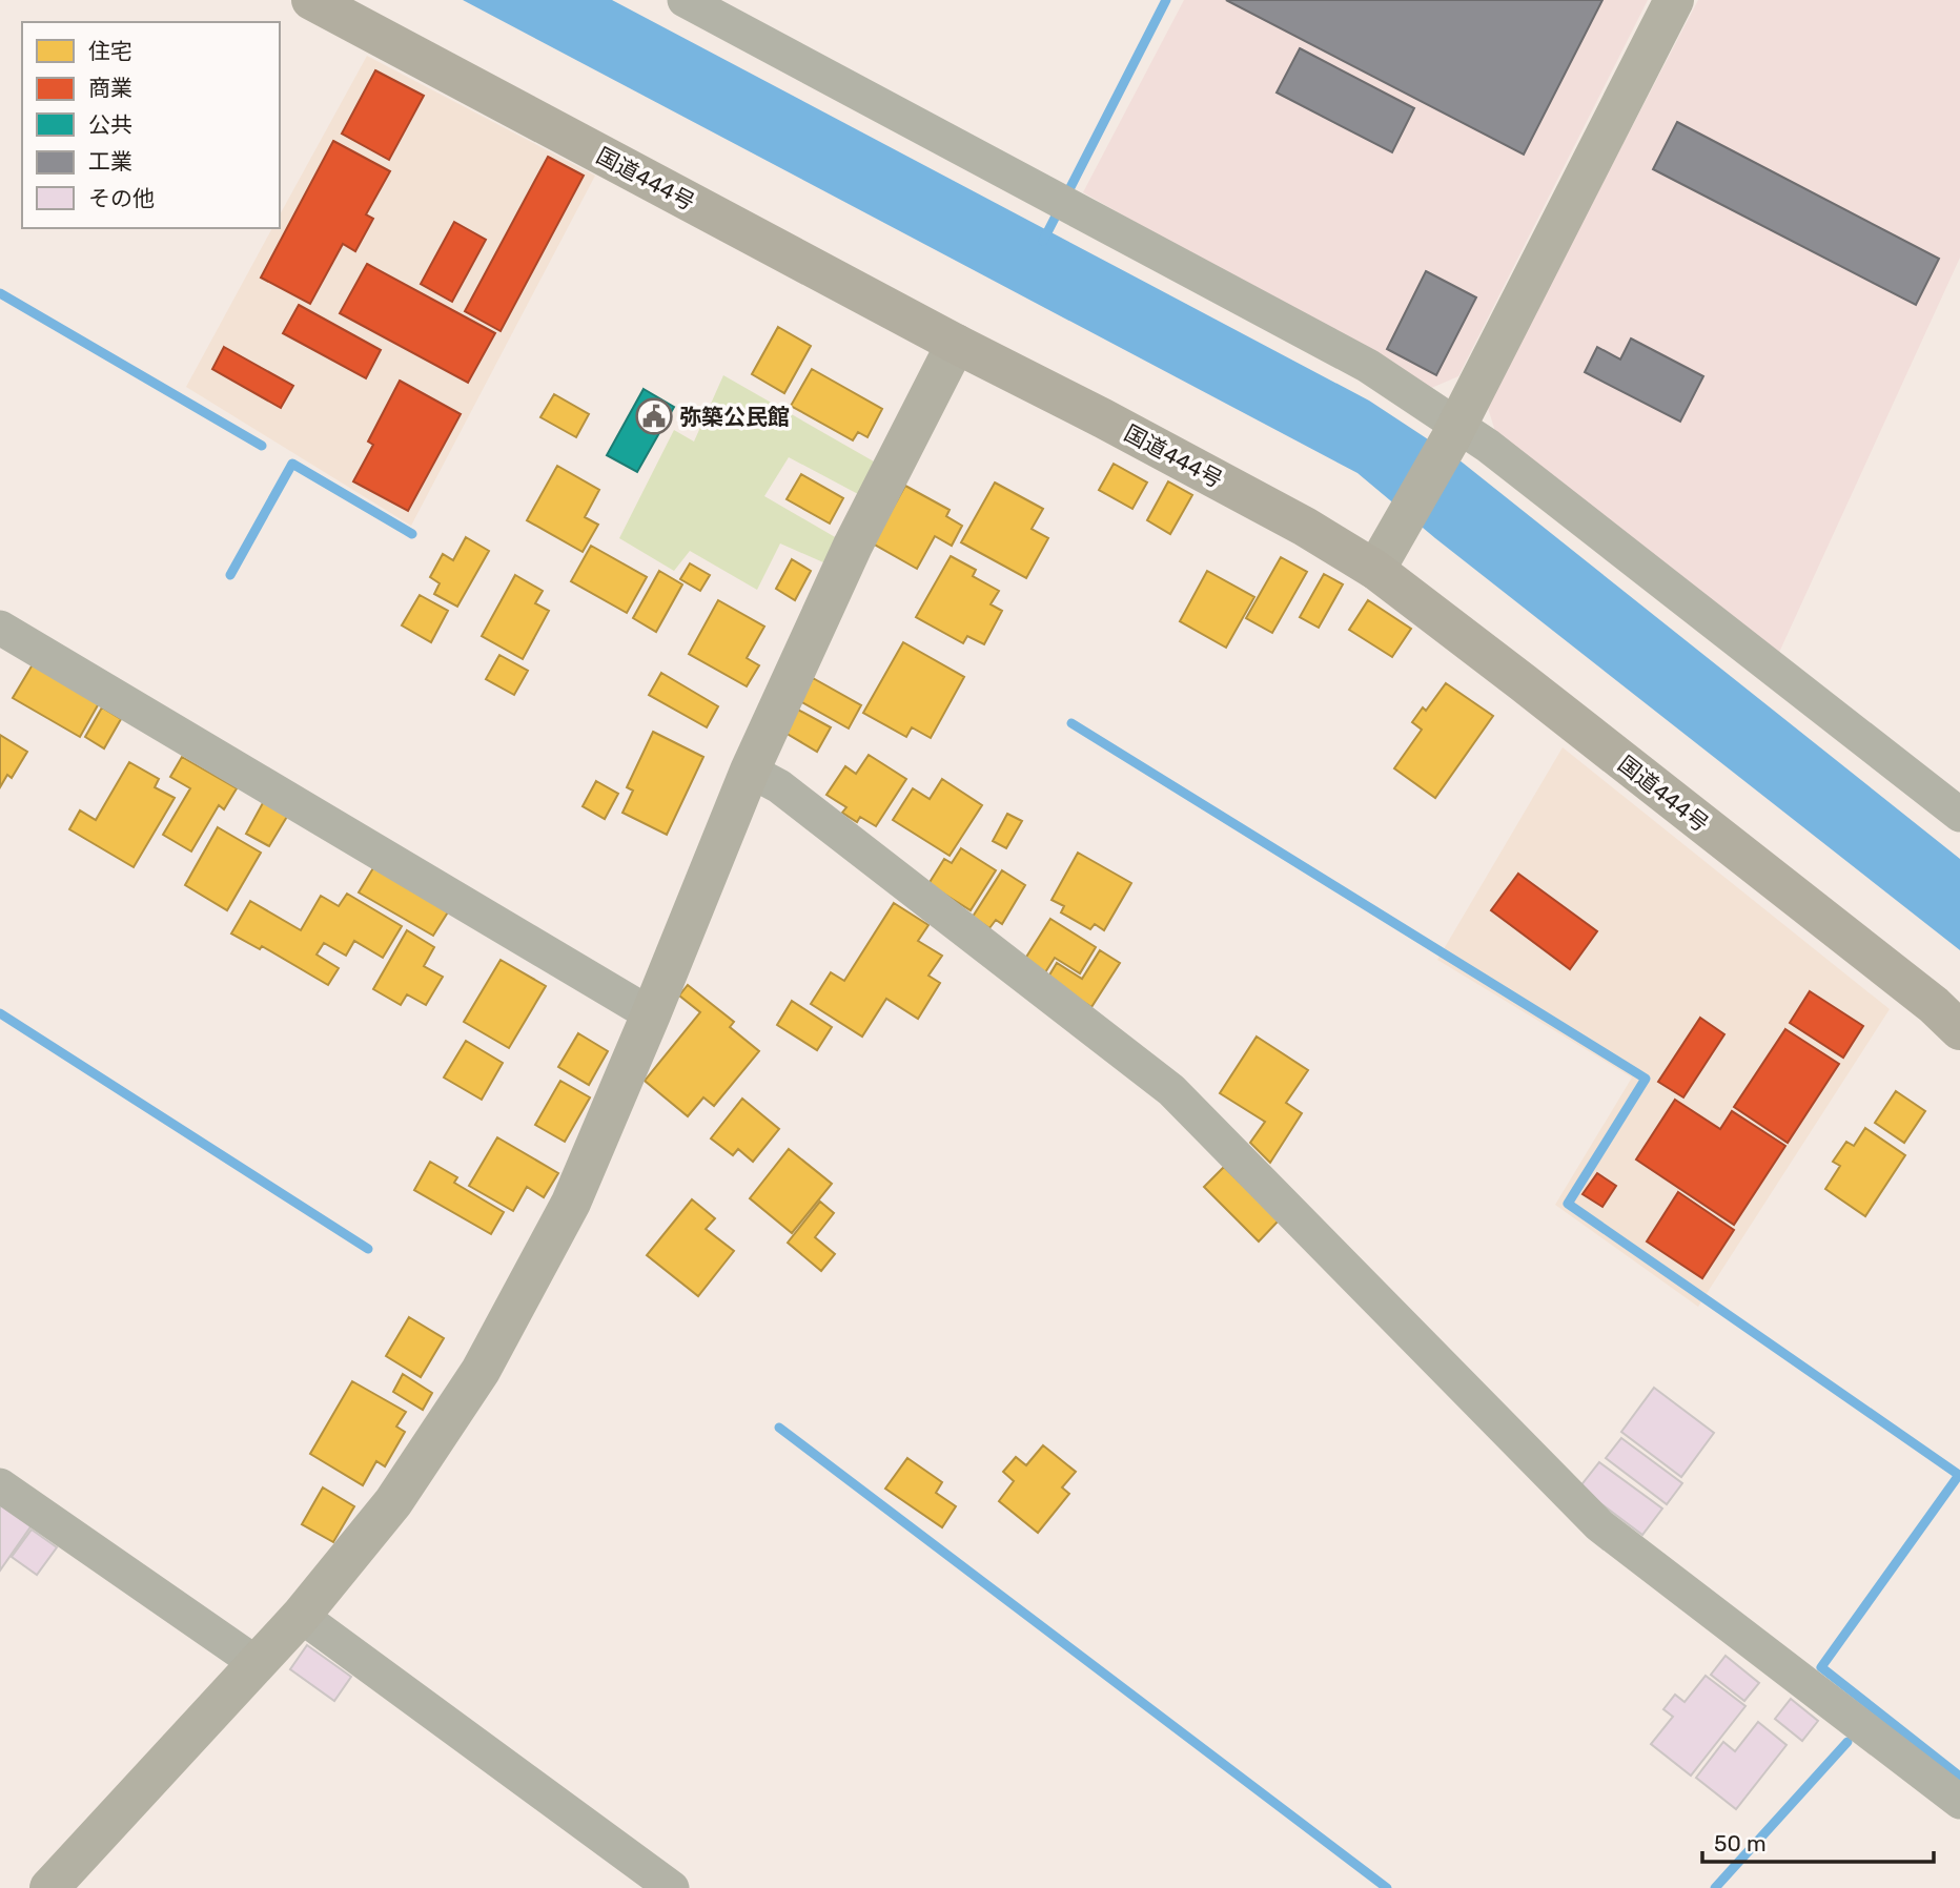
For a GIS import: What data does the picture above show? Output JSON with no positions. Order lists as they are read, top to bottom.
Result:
{
  "streets": {
    "highway": ["国道444号"]
  },
  "places": {
    "public building": ["弥築公民館"]
  },
  "legend": [
    "住宅",
    "商業",
    "公共",
    "工業",
    "その他"
  ],
  "scale_bar": "50 m"
}
